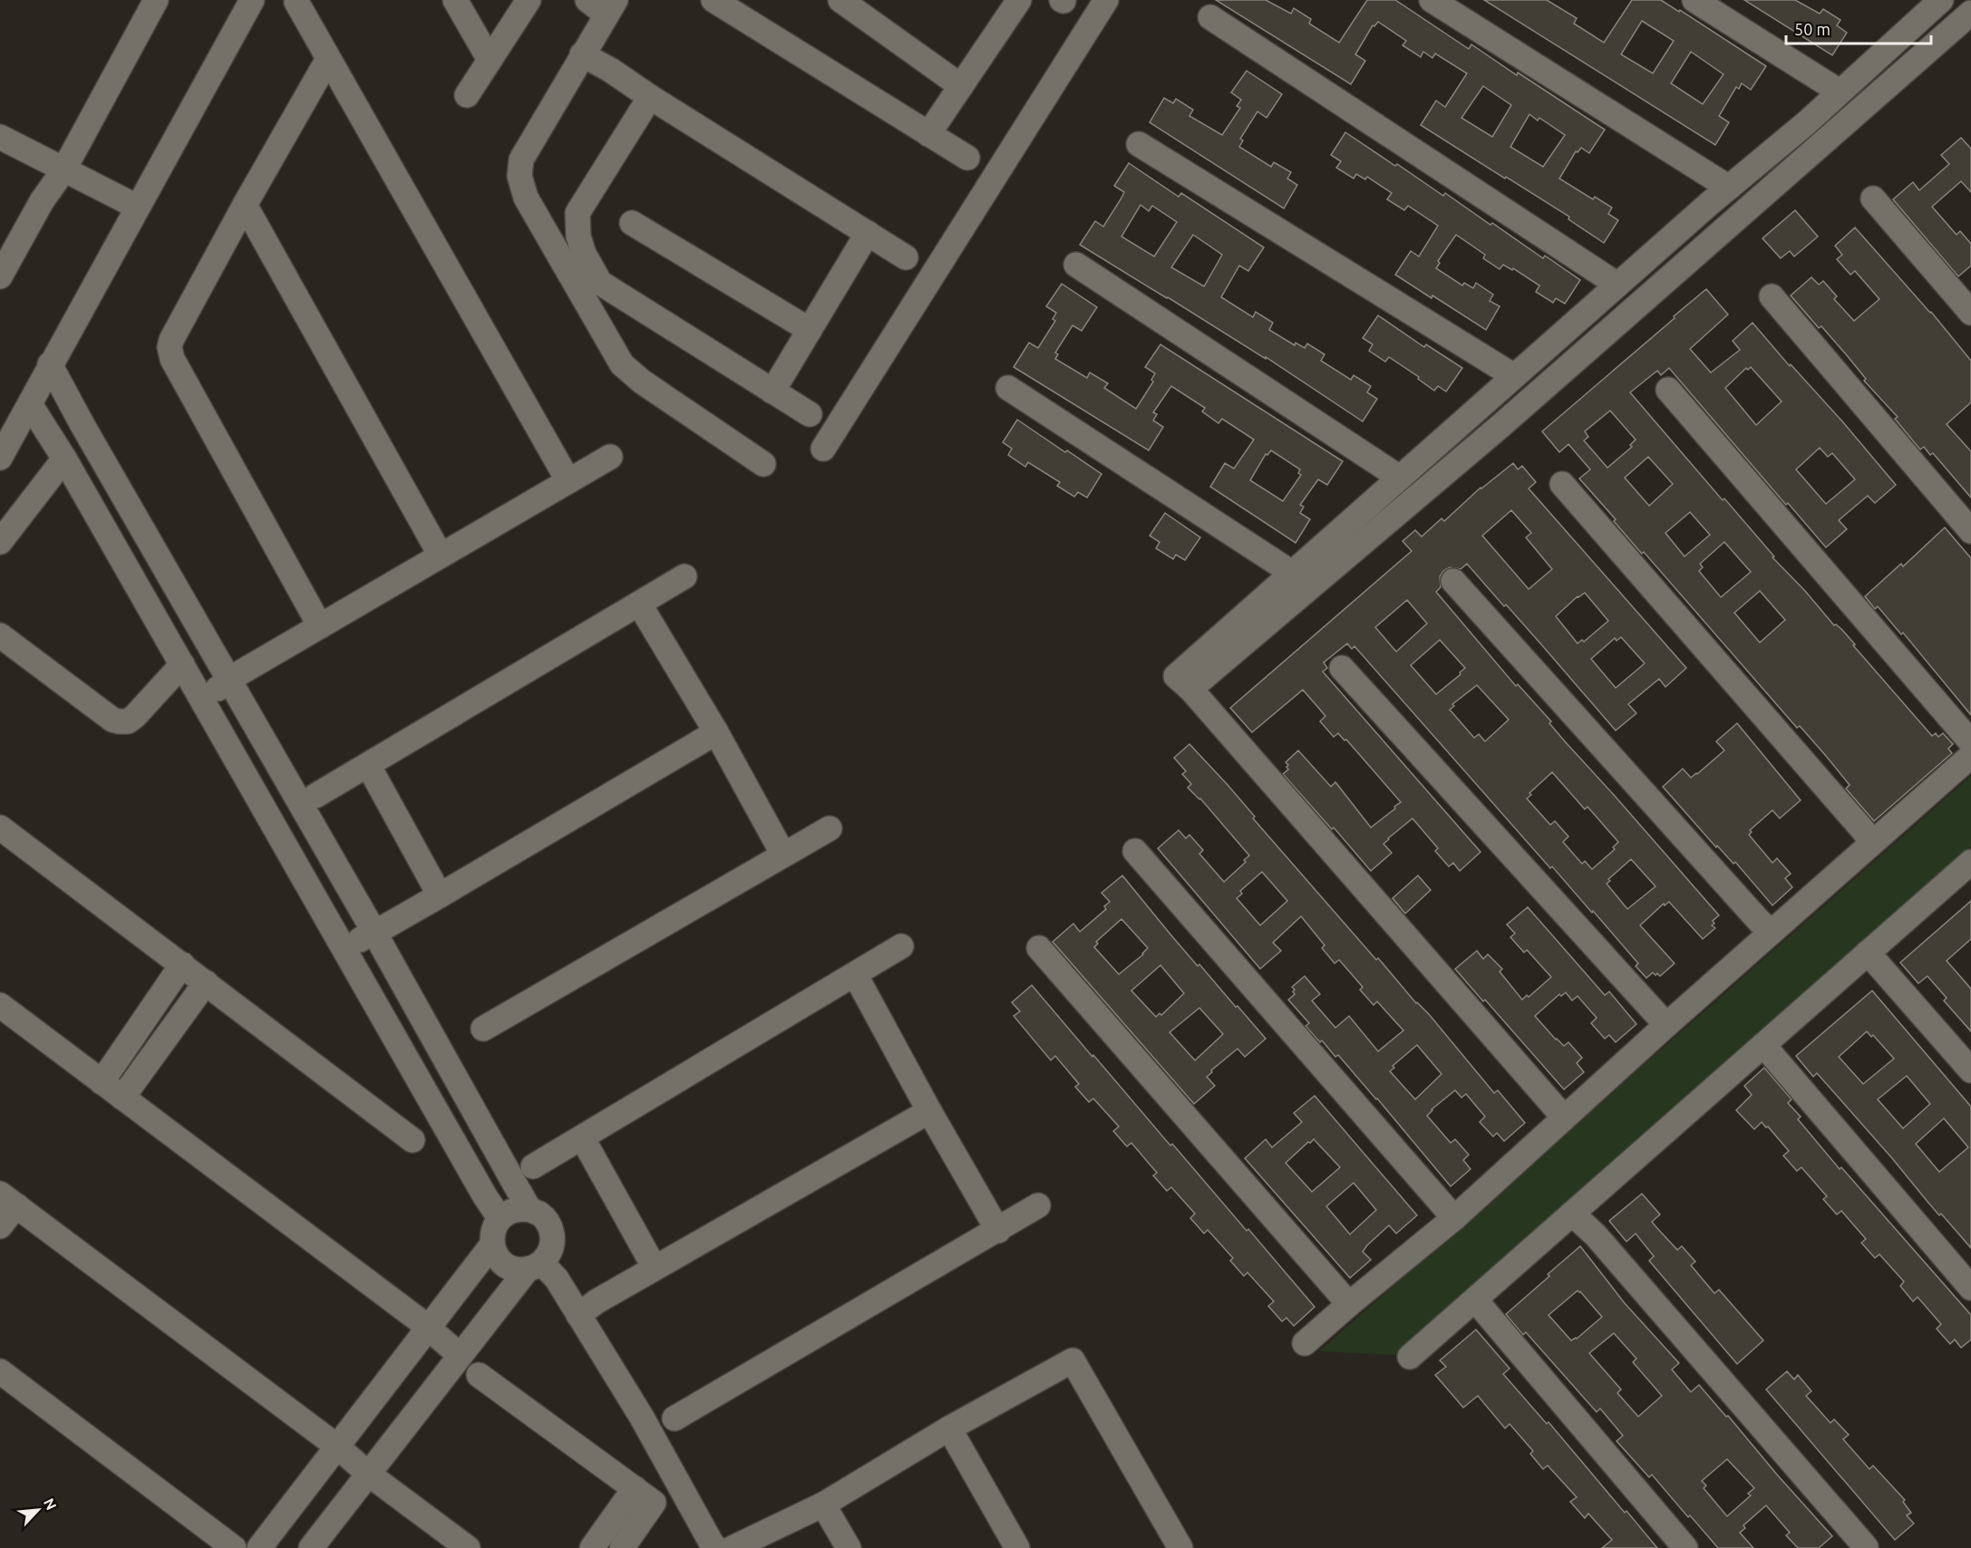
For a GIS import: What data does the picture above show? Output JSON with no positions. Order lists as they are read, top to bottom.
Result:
{
  "scale_bar": "50 m",
  "north": "top right"
}
